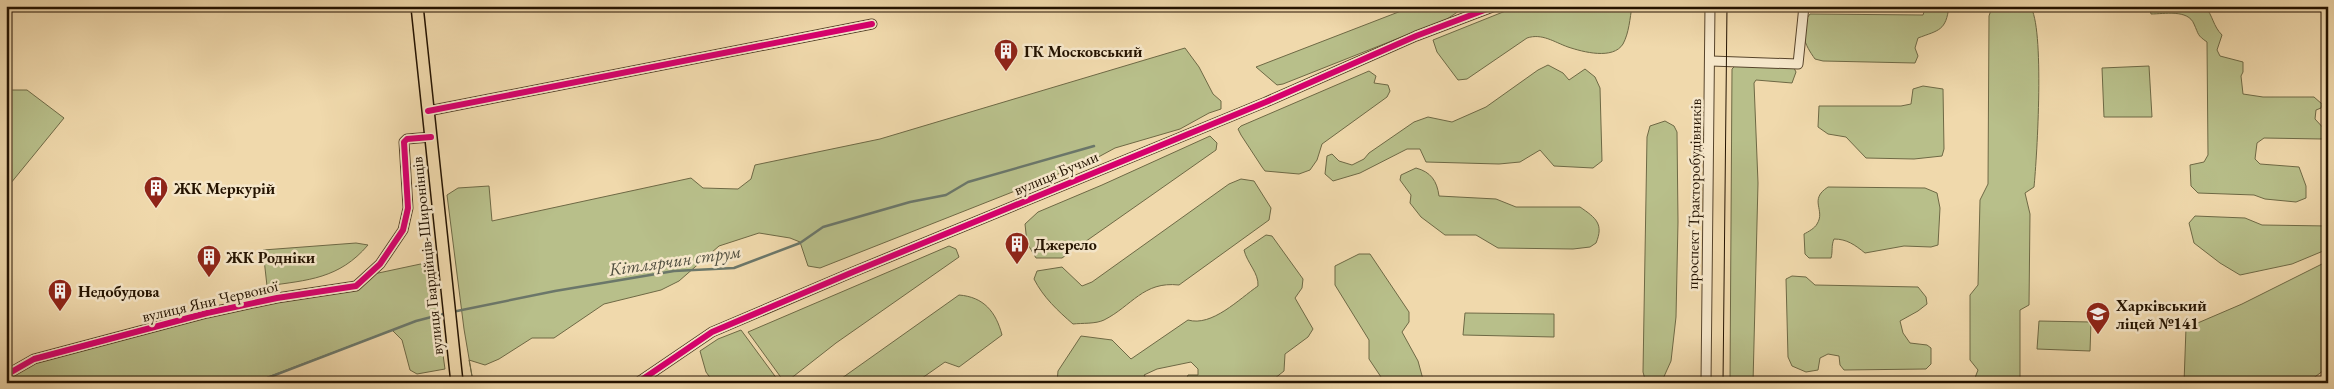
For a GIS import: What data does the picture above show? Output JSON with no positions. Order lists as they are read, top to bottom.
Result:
{
  "streets": {
    "main road": ["вулиця Гвардійців-Широнінців"],
    "street": ["вулиця Бучми", "проспект Тракторобудівників", "вулиця Яни Червоної"]
  },
  "crossings": [
    ["вулиця Гвардійців-Широнінців", "вулиця Яни Червоної"]
  ],
  "water": ["Кітлярчин струм"],
  "places": {
    "building": [
      "ГК Московський",
      "ЖК Меркурій",
      "Джерело",
      "ЖК Родніки",
      "Недобудова"
    ],
    "school or university": ["Харківський ліцей №141"]
  }
}
